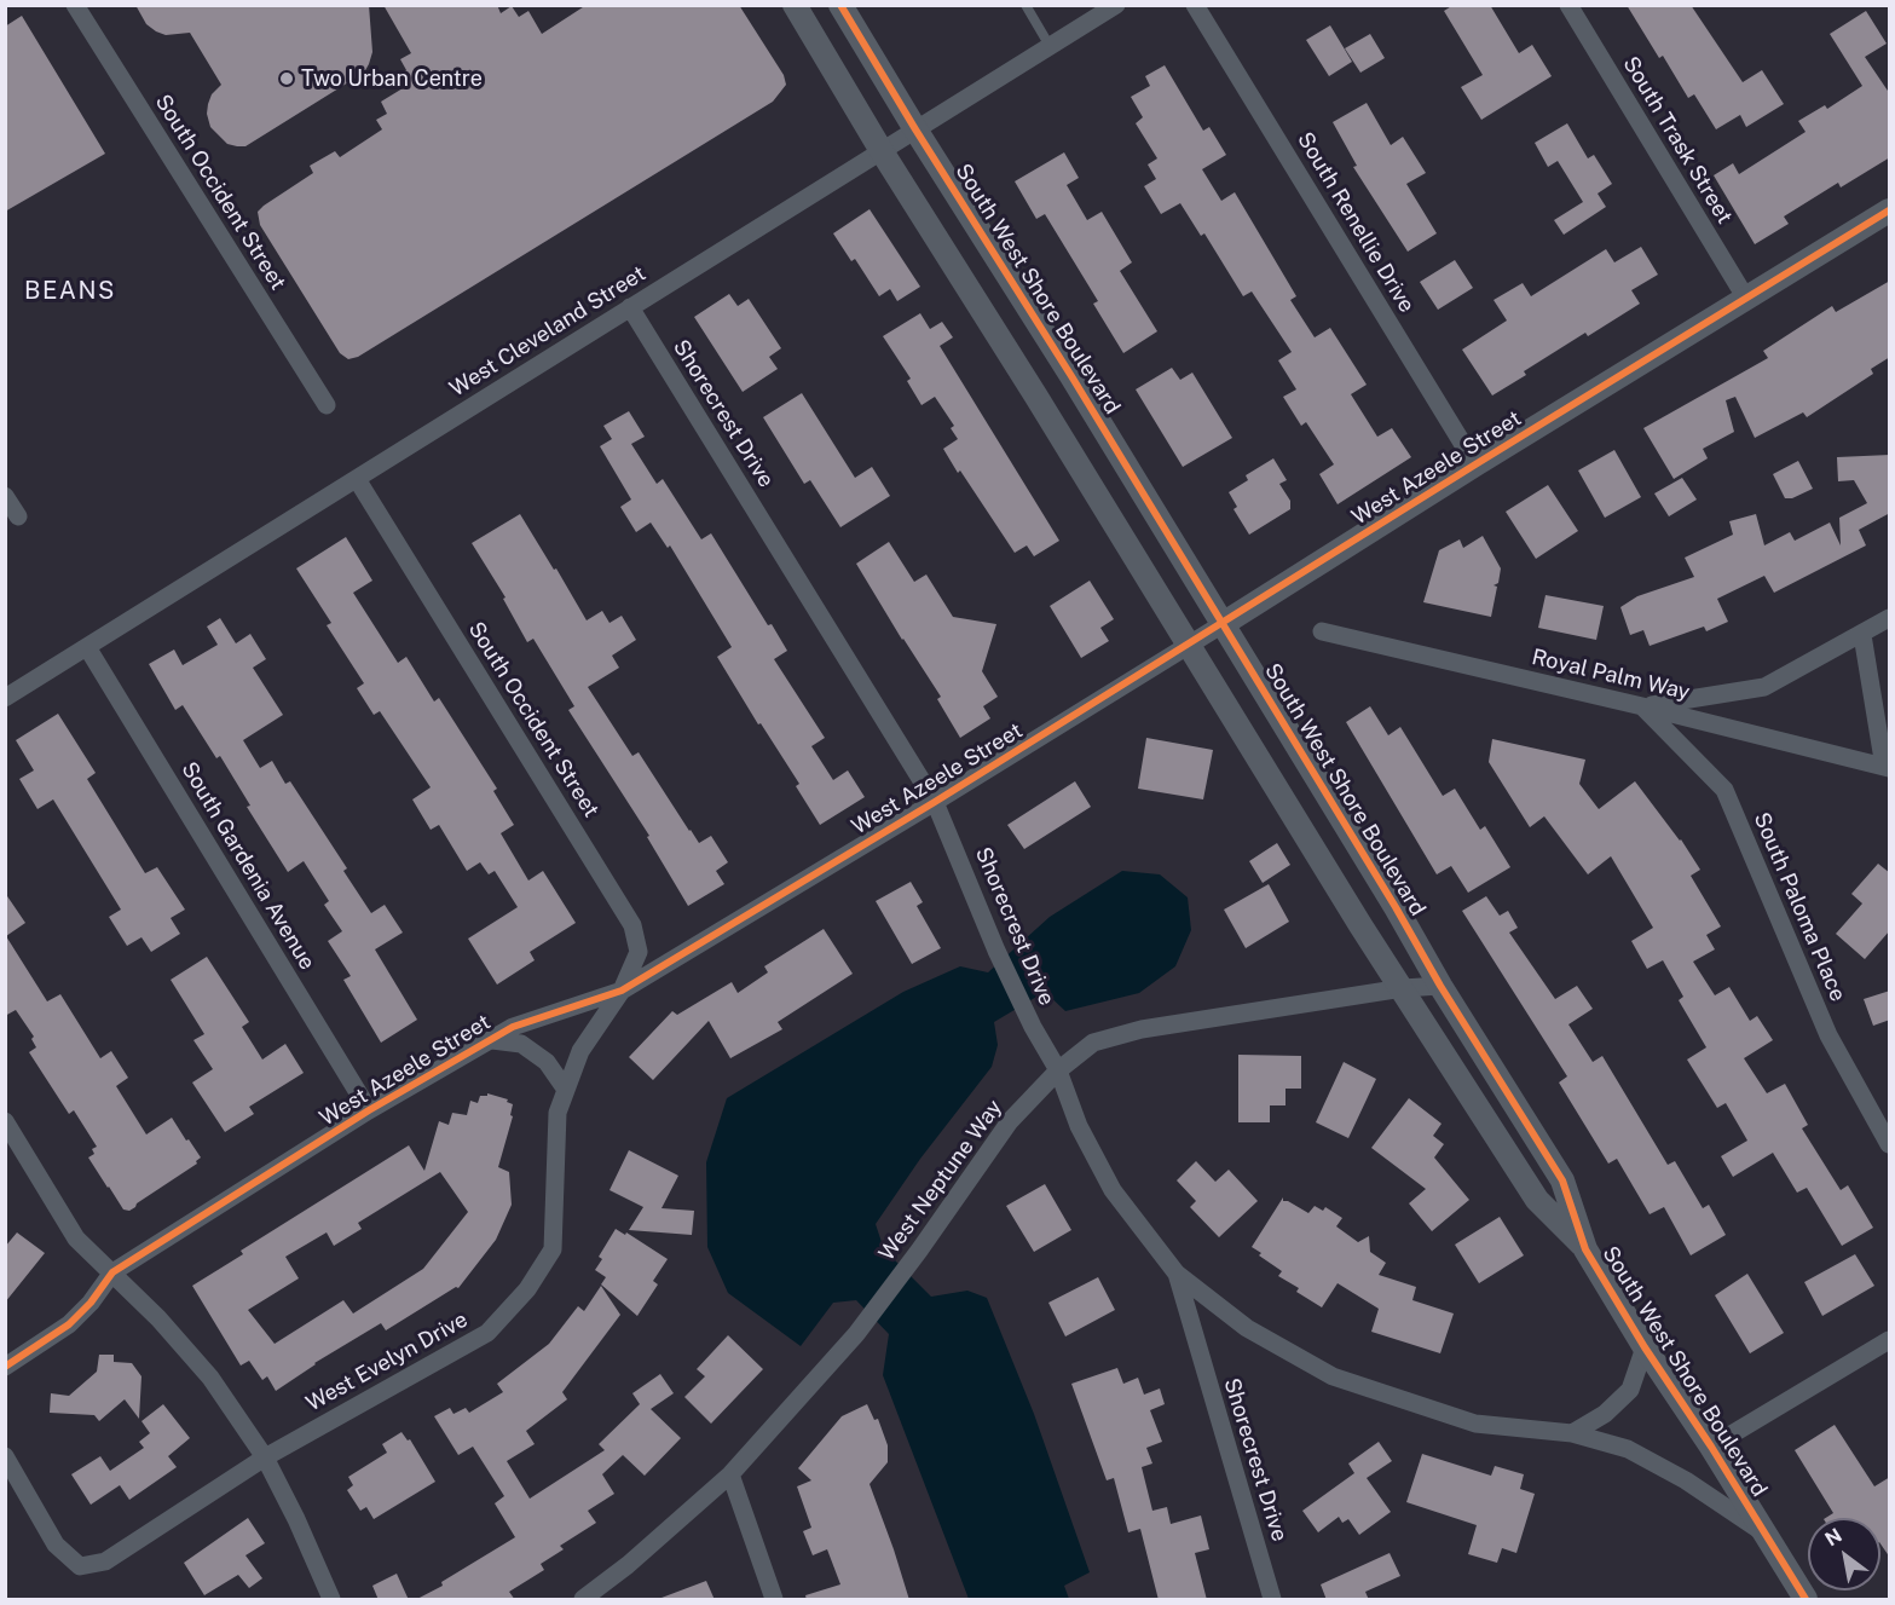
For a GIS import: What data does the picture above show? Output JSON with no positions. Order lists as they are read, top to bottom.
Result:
{
  "streets": {
    "street": [
      "South Trask Street",
      "South Occident Street",
      "South Renellie Drive",
      "South West Shore Boulevard",
      "West Cleveland Street",
      "Shorecrest Drive",
      "West Azeele Street",
      "Royal Palm Way",
      "South Gardenia Avenue",
      "South Paloma Place",
      "West Neptune Way",
      "West Evelyn Drive"
    ]
  },
  "crossings": [
    ["South Trask Street", "West Azeele Street"],
    ["South Occident Street", "West Cleveland Street"],
    ["South Occident Street", "West Azeele Street"],
    ["South Occident Street", "West Evelyn Drive"],
    ["South Renellie Drive", "West Azeele Street"],
    ["South West Shore Boulevard", "West Cleveland Street"],
    ["South West Shore Boulevard", "West Azeele Street"],
    ["South West Shore Boulevard", "West Neptune Way"],
    ["West Cleveland Street", "Shorecrest Drive"],
    ["West Cleveland Street", "South Gardenia Avenue"],
    ["Shorecrest Drive", "West Azeele Street"],
    ["Shorecrest Drive", "West Neptune Way"],
    ["West Azeele Street", "South Gardenia Avenue"],
    ["West Azeele Street", "West Evelyn Drive"],
    ["Royal Palm Way", "South Paloma Place"]
  ],
  "districts": ["BEANS"],
  "places": ["Two Urban Centre"],
  "north": "top left"
}
